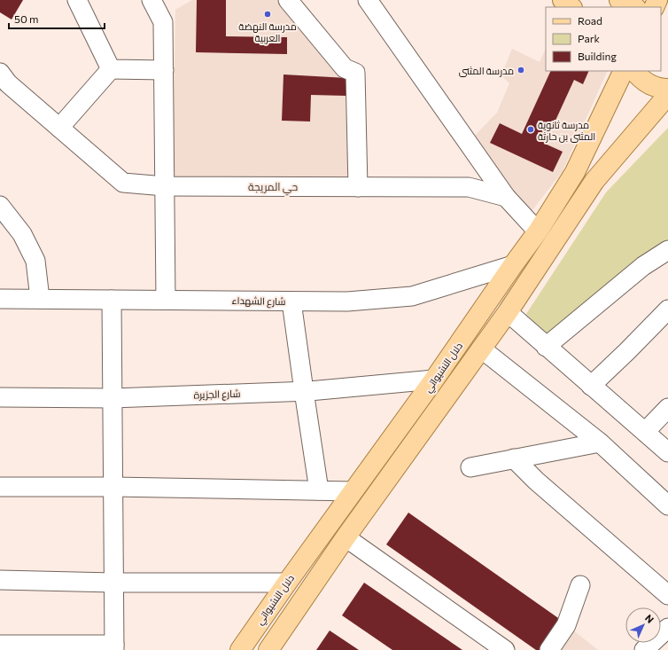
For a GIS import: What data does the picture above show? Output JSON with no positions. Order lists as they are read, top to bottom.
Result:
{
  "streets": {
    "main road": ["دلال النشيواتي"],
    "street": ["شارع الشهداء", "شارع الجزيرة"]
  },
  "crossings": [
    ["شارع الشهداء", "دلال النشيواتي"],
    ["دلال النشيواتي", "شارع الجزيرة"]
  ],
  "districts": ["حي المريجة"],
  "places": ["مدرسة النهضة العربية", "مدرسة المثنى", "مدرسة ثانوية المثنى بن حارثة"],
  "legend": ["Road", "Park", "Building"],
  "scale_bar": "50 m",
  "north": "top right"
}
